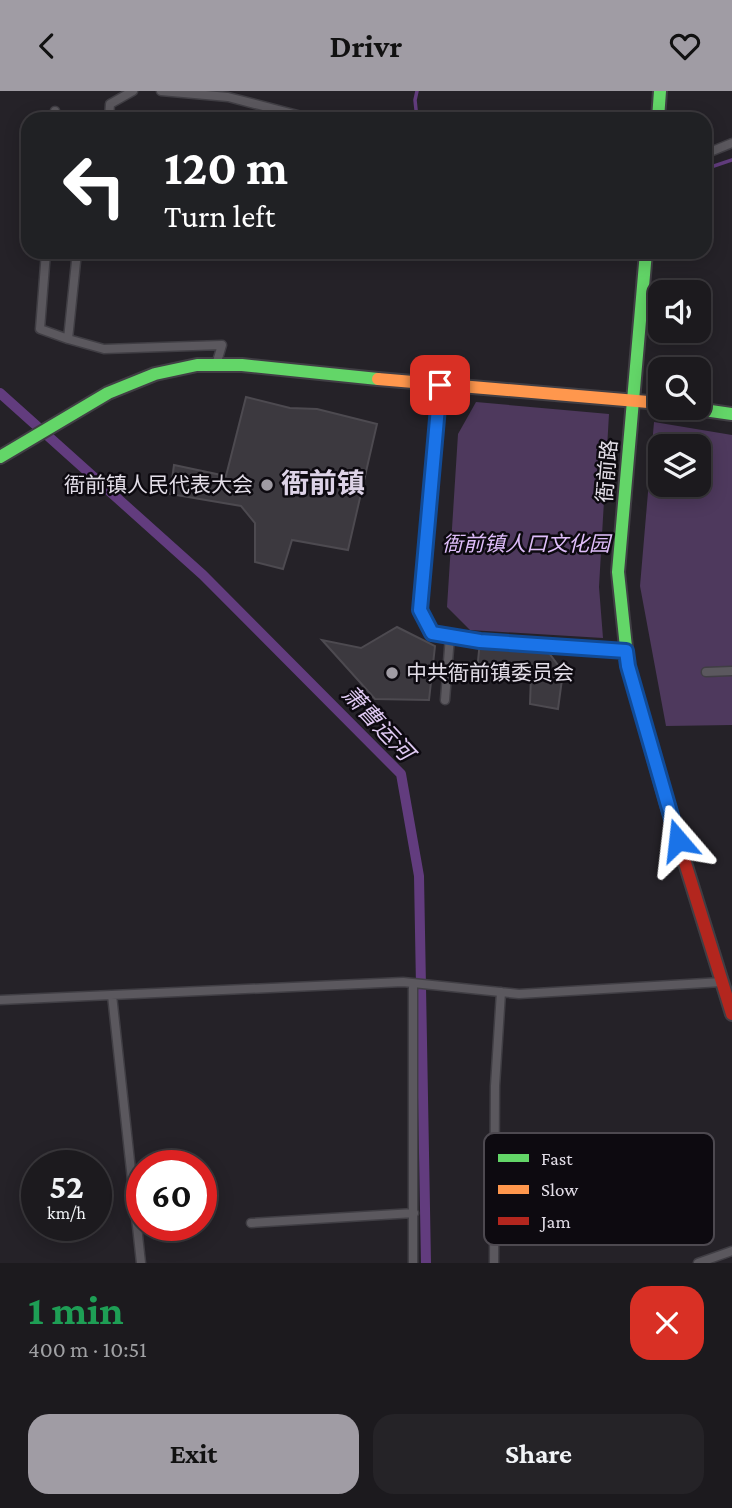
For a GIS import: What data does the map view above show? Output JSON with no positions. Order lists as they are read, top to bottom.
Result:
{
  "streets": {
    "street": ["衙前路"]
  },
  "districts": ["衙前镇"],
  "water": ["萧曹运河"],
  "parks": ["衙前镇人口文化园"],
  "places": ["衙前镇人民代表大会", "中共衙前镇委员会"],
  "legend": ["Fast", "Slow", "Jam"],
  "page": {
    "header": "Drivr",
    "turn": ["120 m", "Turn left"],
    "speed": "52 km/h",
    "limit": "60",
    "heading": ["1 min", "400 m · 10:51"],
    "buttons": ["Exit", "Share"]
  }
}
